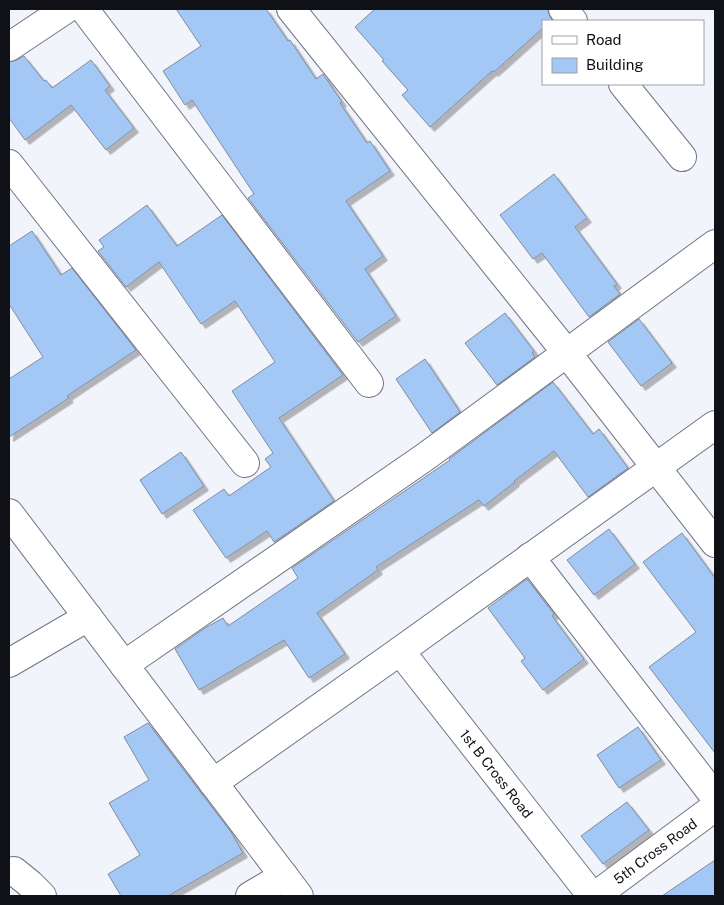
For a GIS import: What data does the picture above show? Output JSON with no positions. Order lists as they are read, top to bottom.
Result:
{
  "streets": {
    "street": ["1st B Cross Road", "5th Cross Road"]
  },
  "crossings": [
    ["1st B Cross Road", "5th Cross Road"]
  ],
  "legend": ["Road", "Building"]
}
